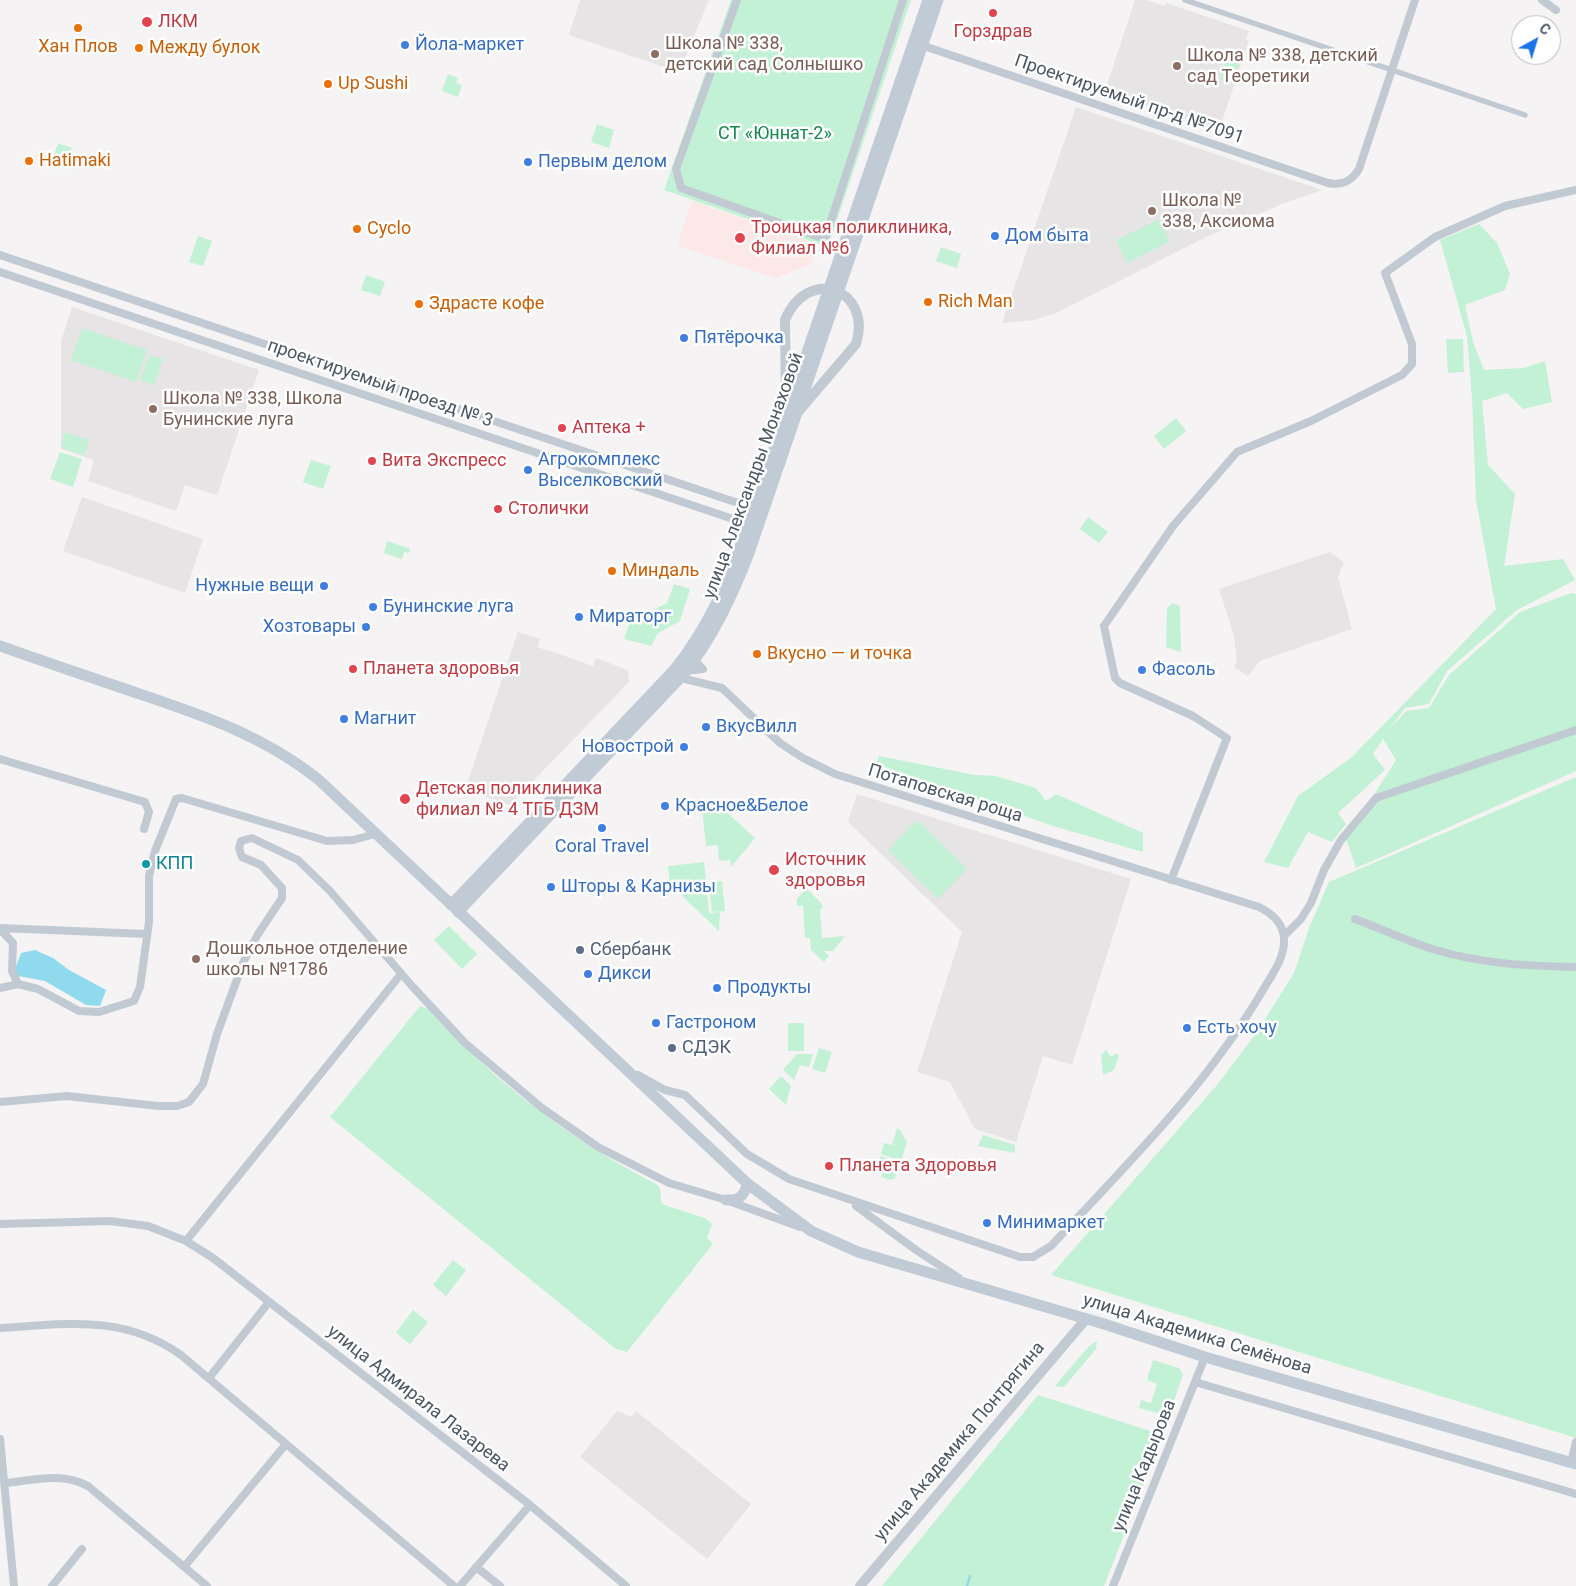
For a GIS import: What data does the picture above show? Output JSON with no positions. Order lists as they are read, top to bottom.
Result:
{
  "streets": {
    "main road": ["улица Александры Монаховой", "улица Академика Семёнова"],
    "street": [
      "Проектируемый пр-д №7091",
      "проектируемый проезд № 3",
      "Потаповская роща",
      "улица Адмирала Лазарева",
      "улица Академика Понтрягина",
      "улица Кадырова"
    ]
  },
  "crossings": [
    ["Проектируемый пр-д №7091", "улица Александры Монаховой"],
    ["проектируемый проезд № 3", "улица Александры Монаховой"],
    ["улица Александры Монаховой", "Потаповская роща"],
    ["улица Александры Монаховой", "улица Академика Семёнова"],
    ["улица Академика Семёнова", "улица Академика Понтрягина"],
    ["улица Академика Семёнова", "улица Кадырова"]
  ],
  "parks": ["СТ «Юннат-2»"],
  "places": [
    "Горздрав",
    "ЛКМ",
    "Хан Плов",
    "Йола-маркет",
    "Между булок",
    "Школа № 338, детский сад Солнышко",
    "Школа № 338, детский сад Теоретики",
    "Up Sushi",
    "Hatimaki",
    "Первым делом",
    "Школа № 338, Аксиома",
    "Cyclo",
    "Дом быта",
    "Троицкая поликлиника, Филиал №6",
    "Rich Man",
    "Здрасте кофе",
    "Пятёрочка",
    "Школа № 338, Школа Бунинские луга",
    "Аптека +",
    "Вита Экспресс",
    "Агрокомплекс Выселковский",
    "Столички",
    "Миндаль",
    "Нужные вещи",
    "Бунинские луга",
    "Мираторг",
    "Хозтовары",
    "Вкусно — и точка",
    "Планета здоровья",
    "Фасоль",
    "Магнит",
    "ВкусВилл",
    "Новострой",
    "Детская поликлиника филиал № 4 ТГБ ДЗМ",
    "Красное&Белое",
    "Coral Travel",
    "КПП",
    "Источник здоровья",
    "Шторы & Карнизы",
    "Сбербанк",
    "Дошкольное отделение школы №1786",
    "Дикси",
    "Продукты",
    "Гастроном",
    "Есть хочу",
    "СДЭК",
    "Планета Здоровья",
    "Минимаркет"
  ],
  "north": "top right"
}
